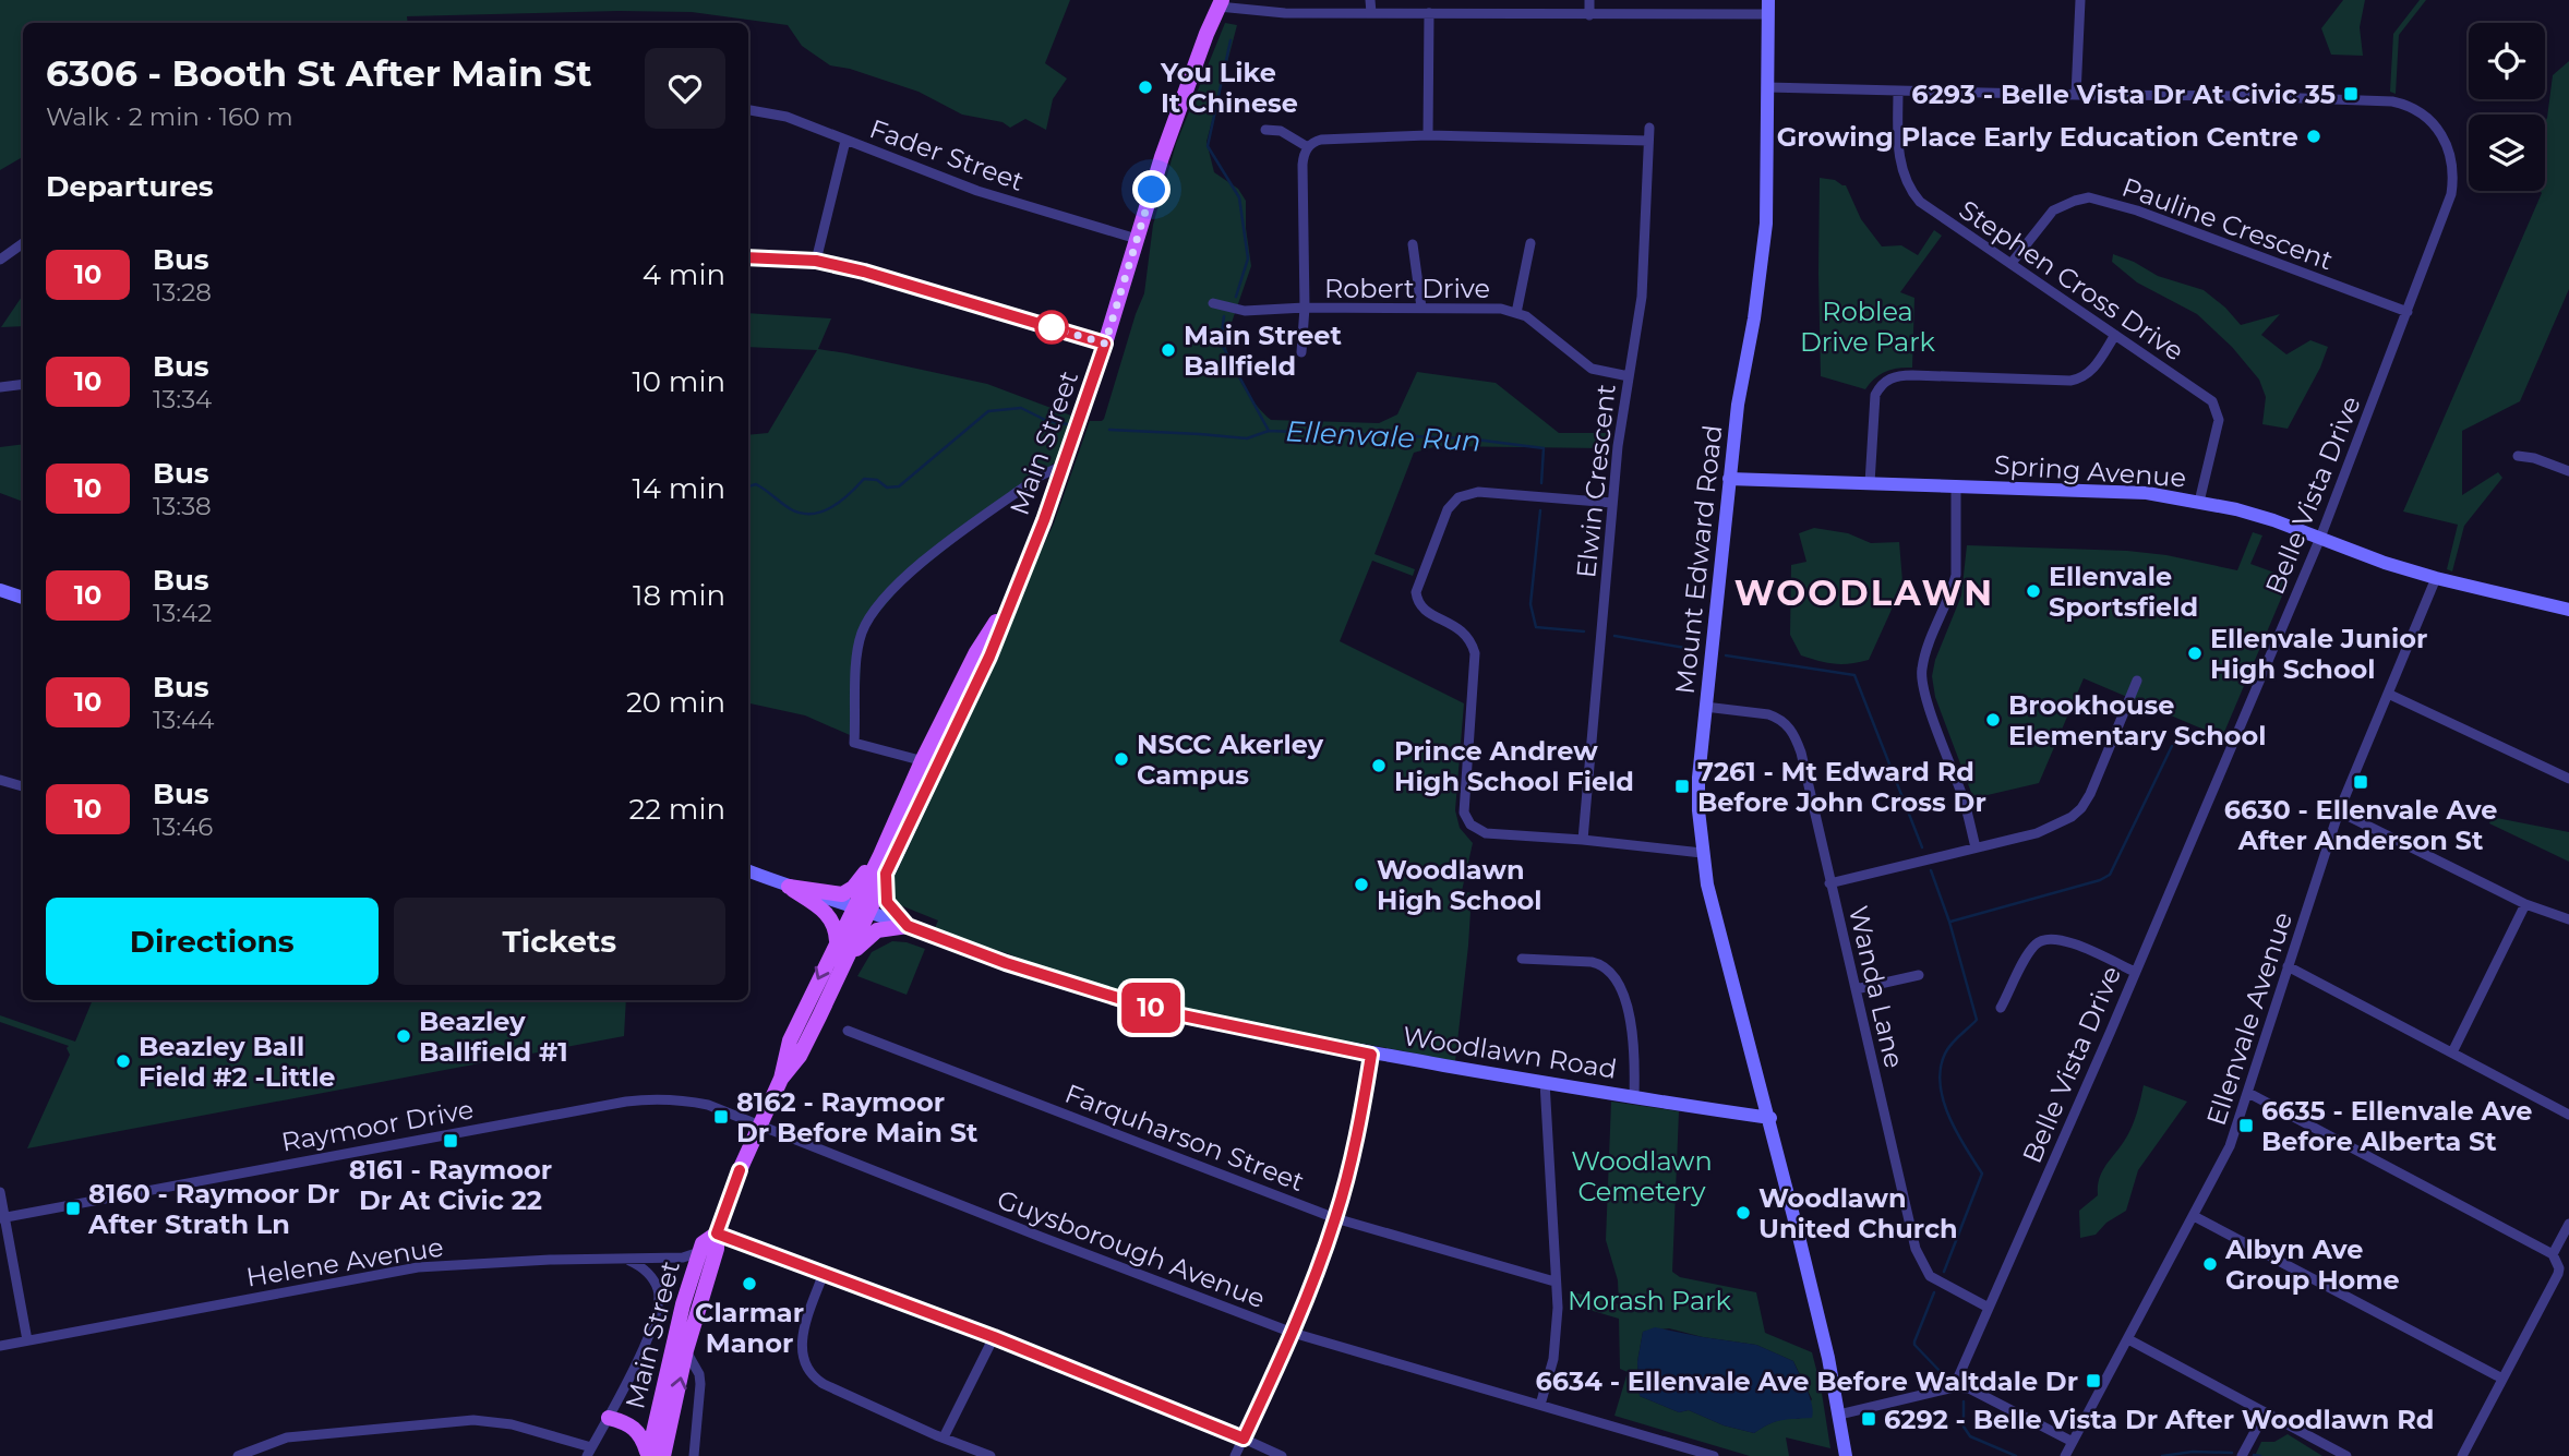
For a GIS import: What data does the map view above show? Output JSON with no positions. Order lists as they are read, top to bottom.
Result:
{
  "streets": {
    "main road": ["Main Street"],
    "street": [
      "Fader Street",
      "Pauline Crescent",
      "Stephen Cross Drive",
      "Robert Drive",
      "Spring Avenue",
      "Elwin Crescent",
      "Belle Vista Drive",
      "Mount Edward Road",
      "Wanda Lane",
      "Ellenvale Avenue",
      "Woodlawn Road",
      "Raymoor Drive",
      "Farquharson Street",
      "Guysborough Avenue",
      "Helene Avenue"
    ]
  },
  "crossings": [
    ["Fader Street", "Main Street"],
    ["Pauline Crescent", "Stephen Cross Drive"],
    ["Pauline Crescent", "Belle Vista Drive"],
    ["Stephen Cross Drive", "Spring Avenue"],
    ["Stephen Cross Drive", "Belle Vista Drive"],
    ["Robert Drive", "Elwin Crescent"],
    ["Main Street", "Woodlawn Road"],
    ["Main Street", "Raymoor Drive"],
    ["Main Street", "Guysborough Avenue"],
    ["Main Street", "Helene Avenue"],
    ["Spring Avenue", "Belle Vista Drive"],
    ["Spring Avenue", "Mount Edward Road"],
    ["Spring Avenue", "Ellenvale Avenue"],
    ["Belle Vista Drive", "Mount Edward Road"],
    ["Belle Vista Drive", "Wanda Lane"],
    ["Mount Edward Road", "Wanda Lane"],
    ["Mount Edward Road", "Woodlawn Road"],
    ["Raymoor Drive", "Guysborough Avenue"]
  ],
  "districts": ["WOODLAWN"],
  "water": ["Ellenvale Run"],
  "parks": ["Roblea Drive Park", "Woodlawn Cemetery", "Morash Park"],
  "places": {
    "other": [
      "You Like It Chinese",
      "Growing Place Early Education Centre",
      "Main Street Ballfield",
      "Ellenvale Sportsfield",
      "Ellenvale Junior High School",
      "Brookhouse Elementary School",
      "NSCC Akerley Campus",
      "Prince Andrew High School Field",
      "Woodlawn High School",
      "Beazley Ballfield #1",
      "Beazley Ball Field #2 -Little",
      "Woodlawn United Church",
      "Albyn Ave Group Home",
      "Clarmar Manor"
    ],
    "transit": [
      "6293 - Belle Vista Dr At Civic 35",
      "6630 - Ellenvale Ave After Anderson St",
      "7261 - Mt Edward Rd Before John Cross Dr",
      "8162 - Raymoor Dr Before Main St",
      "6635 - Ellenvale Ave Before Alberta St",
      "8161 - Raymoor Dr At Civic 22",
      "8160 - Raymoor Dr After Strath Ln",
      "6634 - Ellenvale Ave Before Waltdale Dr",
      "6292 - Belle Vista Dr After Woodlawn Rd"
    ]
  },
  "lines": ["bus line 10"],
  "page": {
    "on_map": "10",
    "heading": [
      ["6306 - Booth St After Main St", "Walk · 2 min · 160 m"],
      "Departures"
    ],
    "list": [
      {
        "mark": "10",
        "name": "Bus",
        "note": "13:28",
        "value": "4 min"
      },
      {
        "mark": "10",
        "name": "Bus",
        "note": "13:34",
        "value": "10 min"
      },
      {
        "mark": "10",
        "name": "Bus",
        "note": "13:38",
        "value": "14 min"
      },
      {
        "mark": "10",
        "name": "Bus",
        "note": "13:42",
        "value": "18 min"
      },
      {
        "mark": "10",
        "name": "Bus",
        "note": "13:44",
        "value": "20 min"
      },
      {
        "mark": "10",
        "name": "Bus",
        "note": "13:46",
        "value": "22 min"
      }
    ],
    "buttons": ["Directions", "Tickets"]
  }
}
